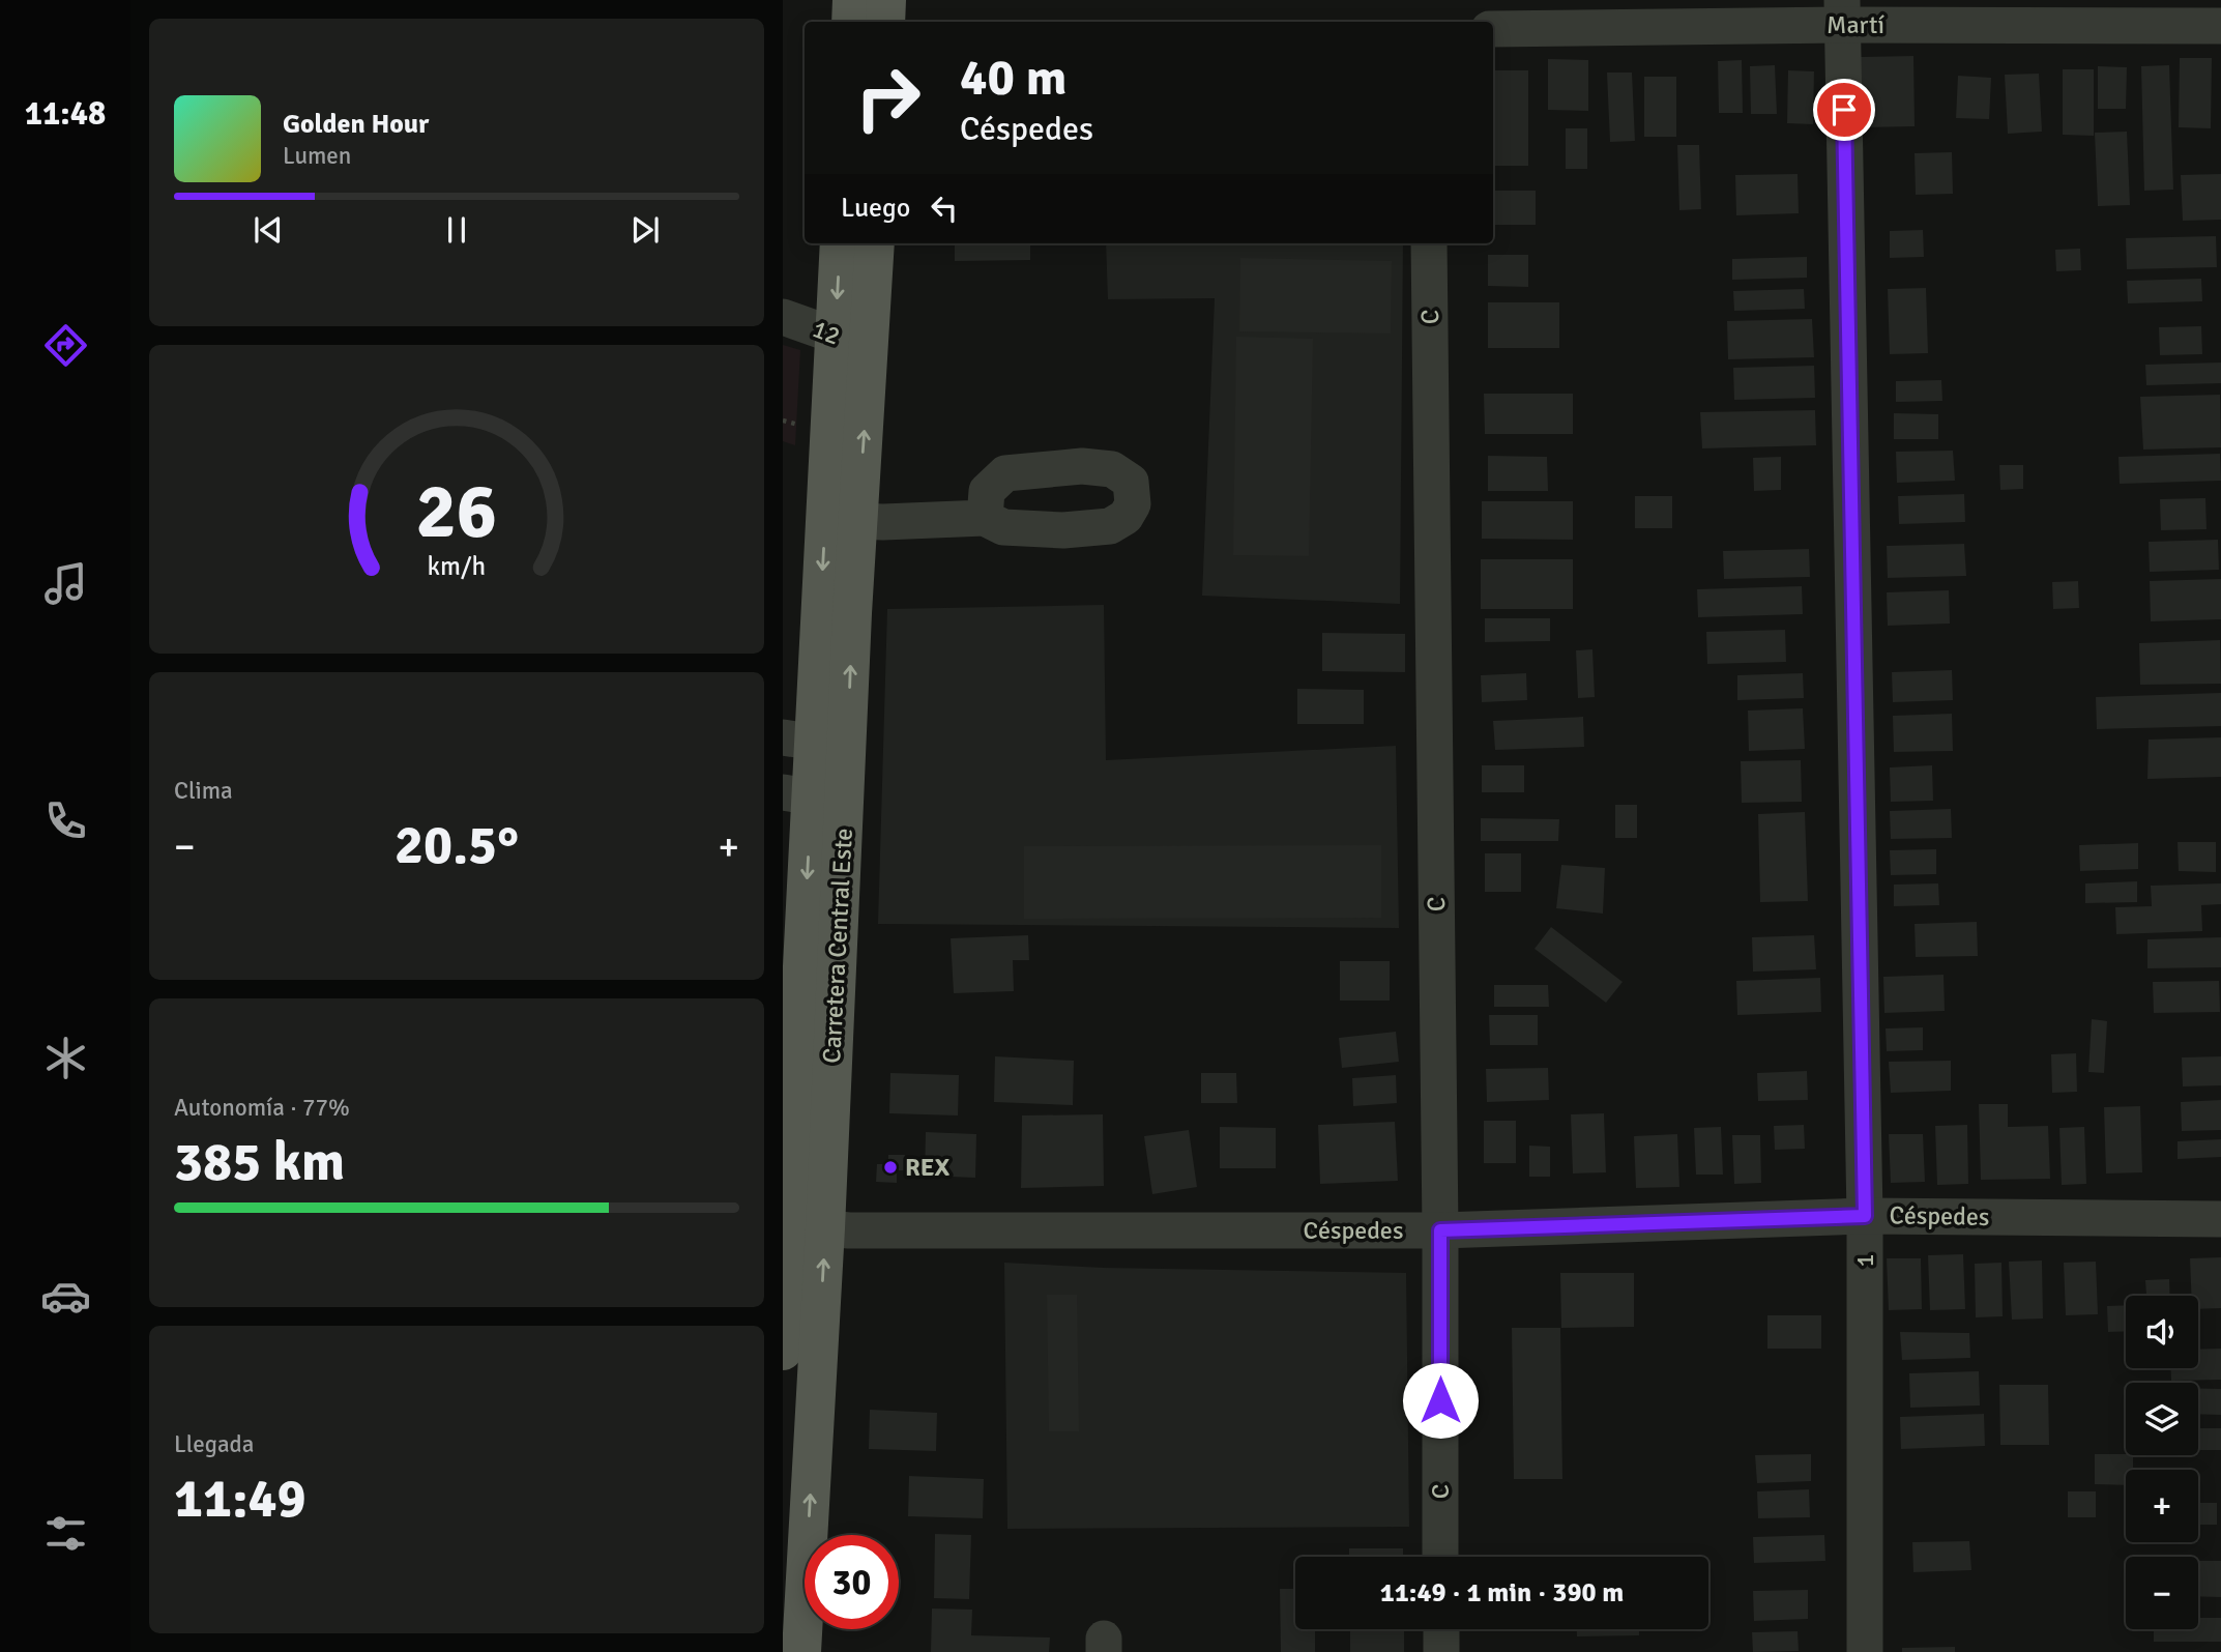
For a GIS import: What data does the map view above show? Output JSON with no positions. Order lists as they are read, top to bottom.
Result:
{
  "streets": {
    "main road": ["Carretera Central Este"],
    "street": [
      "Martí",
      "C",
      "12",
      "Céspedes",
      "1"
    ]
  },
  "crossings": [
    ["Martí", "1"],
    ["C", "Céspedes"],
    ["12", "Carretera Central Este"],
    ["Carretera Central Este", "Céspedes"],
    ["Céspedes", "1"]
  ],
  "places": ["REX"],
  "page": {
    "tabs": "11:48",
    "turn": ["40 m", "Céspedes"],
    "song": ["Golden Hour", "Lumen"],
    "then": "Luego",
    "tile": [
      "Clima",
      ["Autonomía · 77%", "385 km"],
      ["Llegada", "11:49"]
    ],
    "heat": ["−", "20.5°", "+"],
    "map_buttons": ["+", "−"],
    "limit": "30",
    "trip": "11:49 · 1 min · 390 m",
    "gauge": ["26", "km/h"]
  }
}
